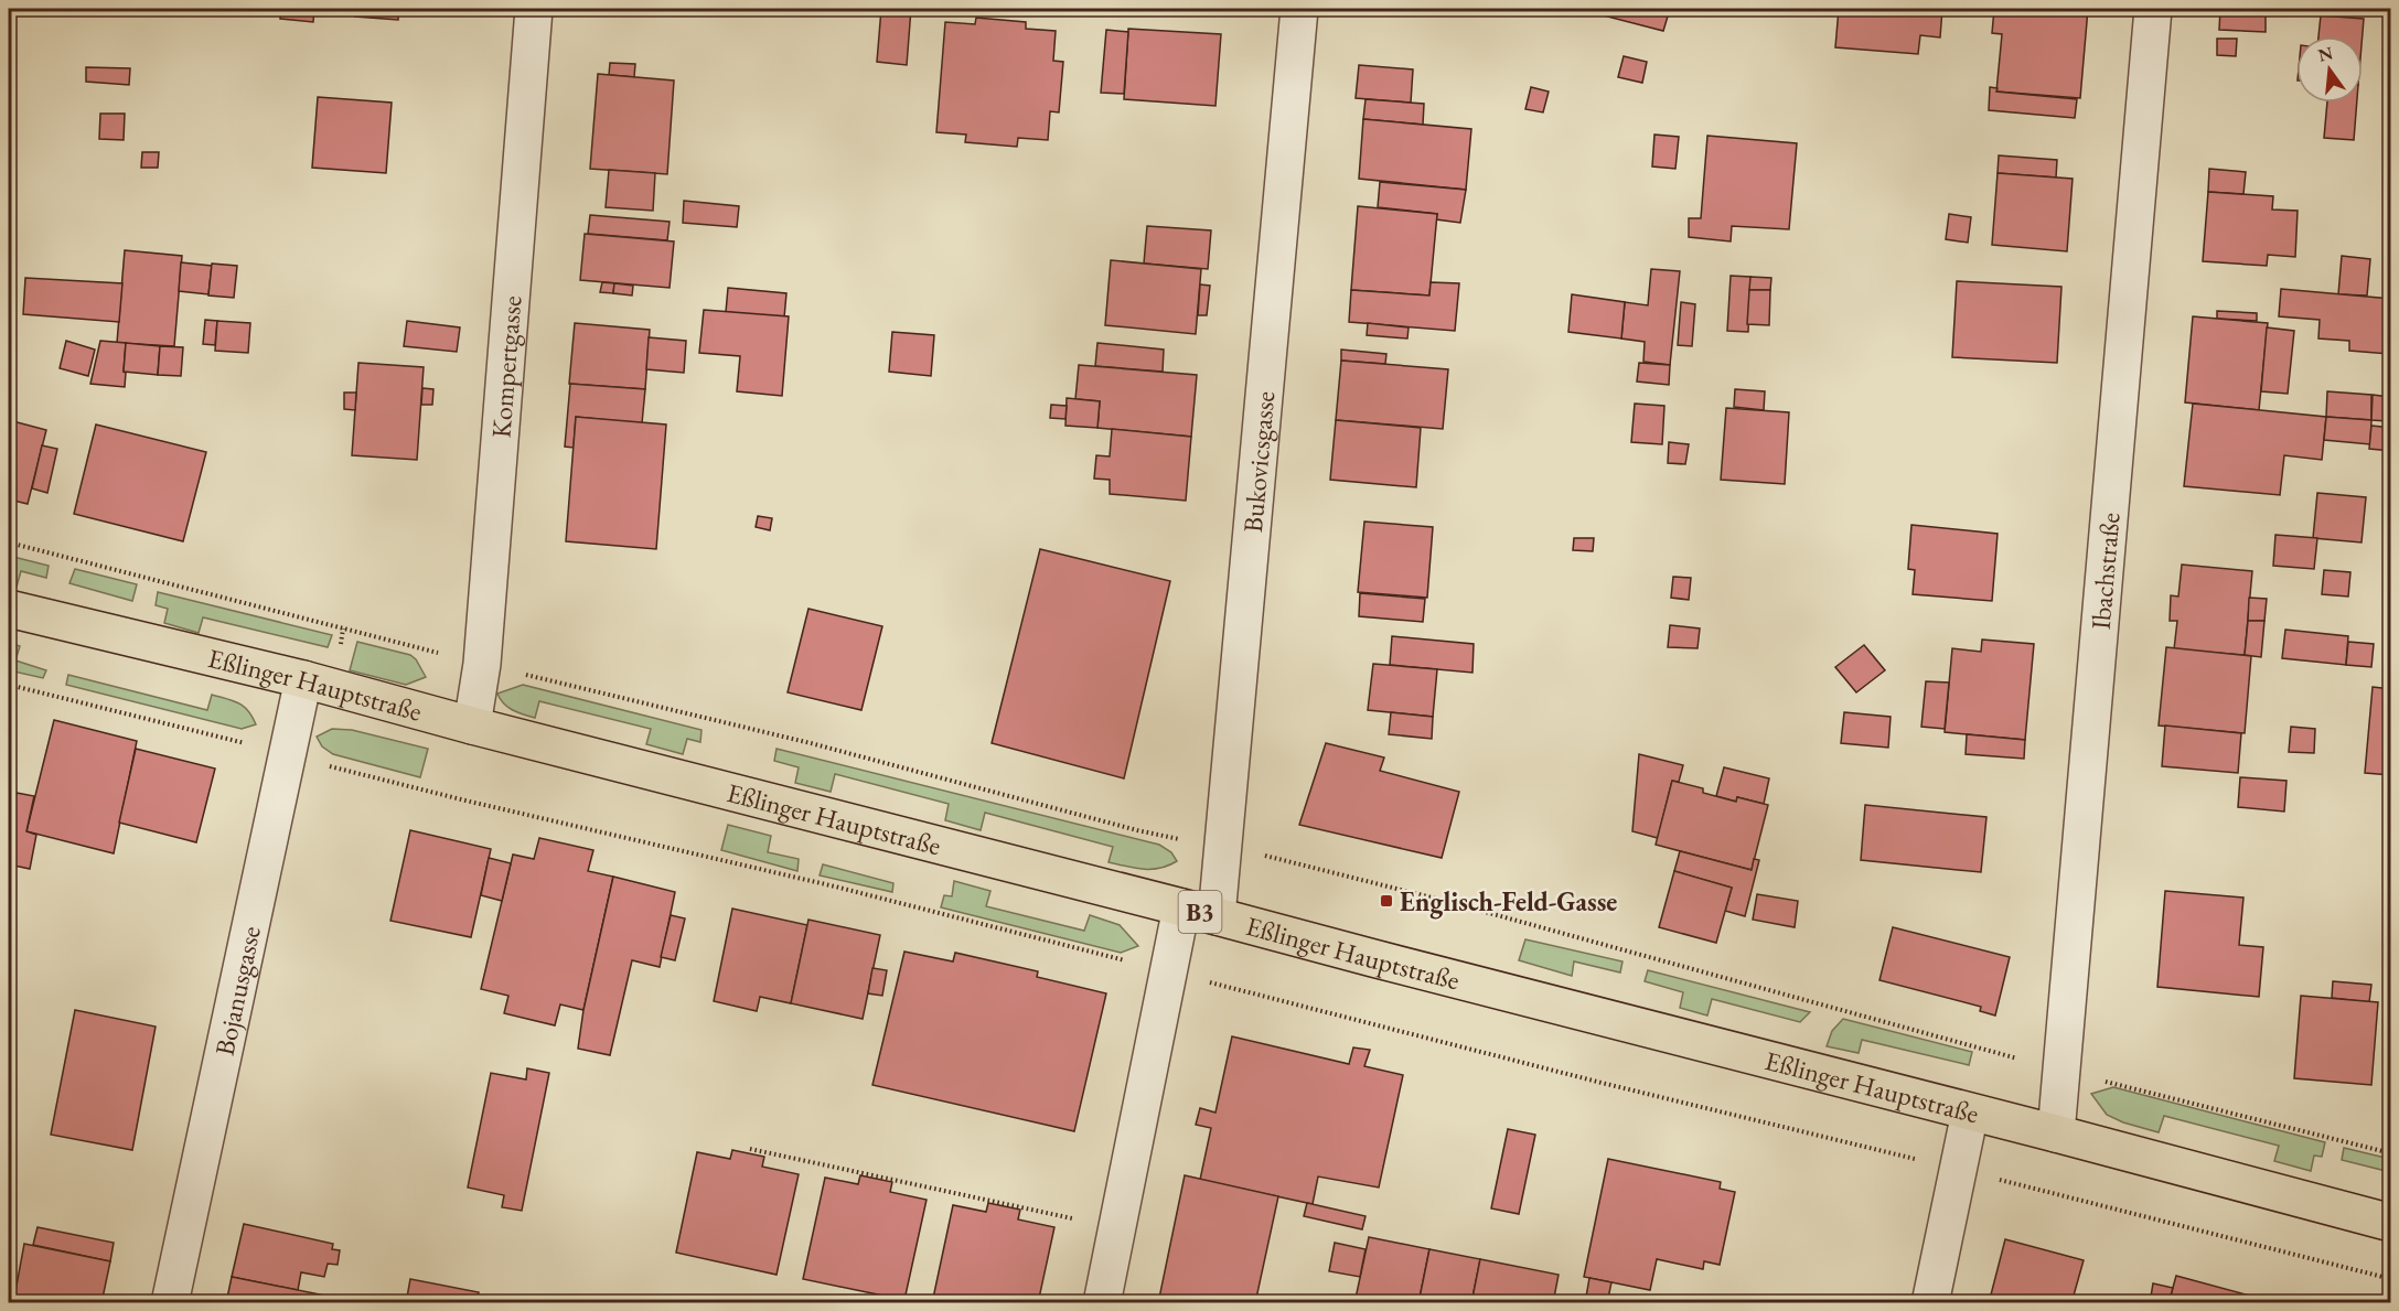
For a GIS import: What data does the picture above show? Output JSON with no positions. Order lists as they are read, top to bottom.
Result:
{
  "streets": {
    "main road": ["Eßlinger Hauptstraße", "B3"],
    "street": [
      "Kompertgasse",
      "Bukovicsgasse",
      "Ibachstraße",
      "Bojanusgasse"
    ]
  },
  "crossings": [
    ["Kompertgasse", "Eßlinger Hauptstraße"],
    ["Bukovicsgasse", "Eßlinger Hauptstraße"],
    ["Ibachstraße", "Eßlinger Hauptstraße"],
    ["Eßlinger Hauptstraße", "Bojanusgasse"]
  ],
  "places": {
    "transit": ["Englisch-Feld-Gasse"]
  },
  "north": "top"
}
